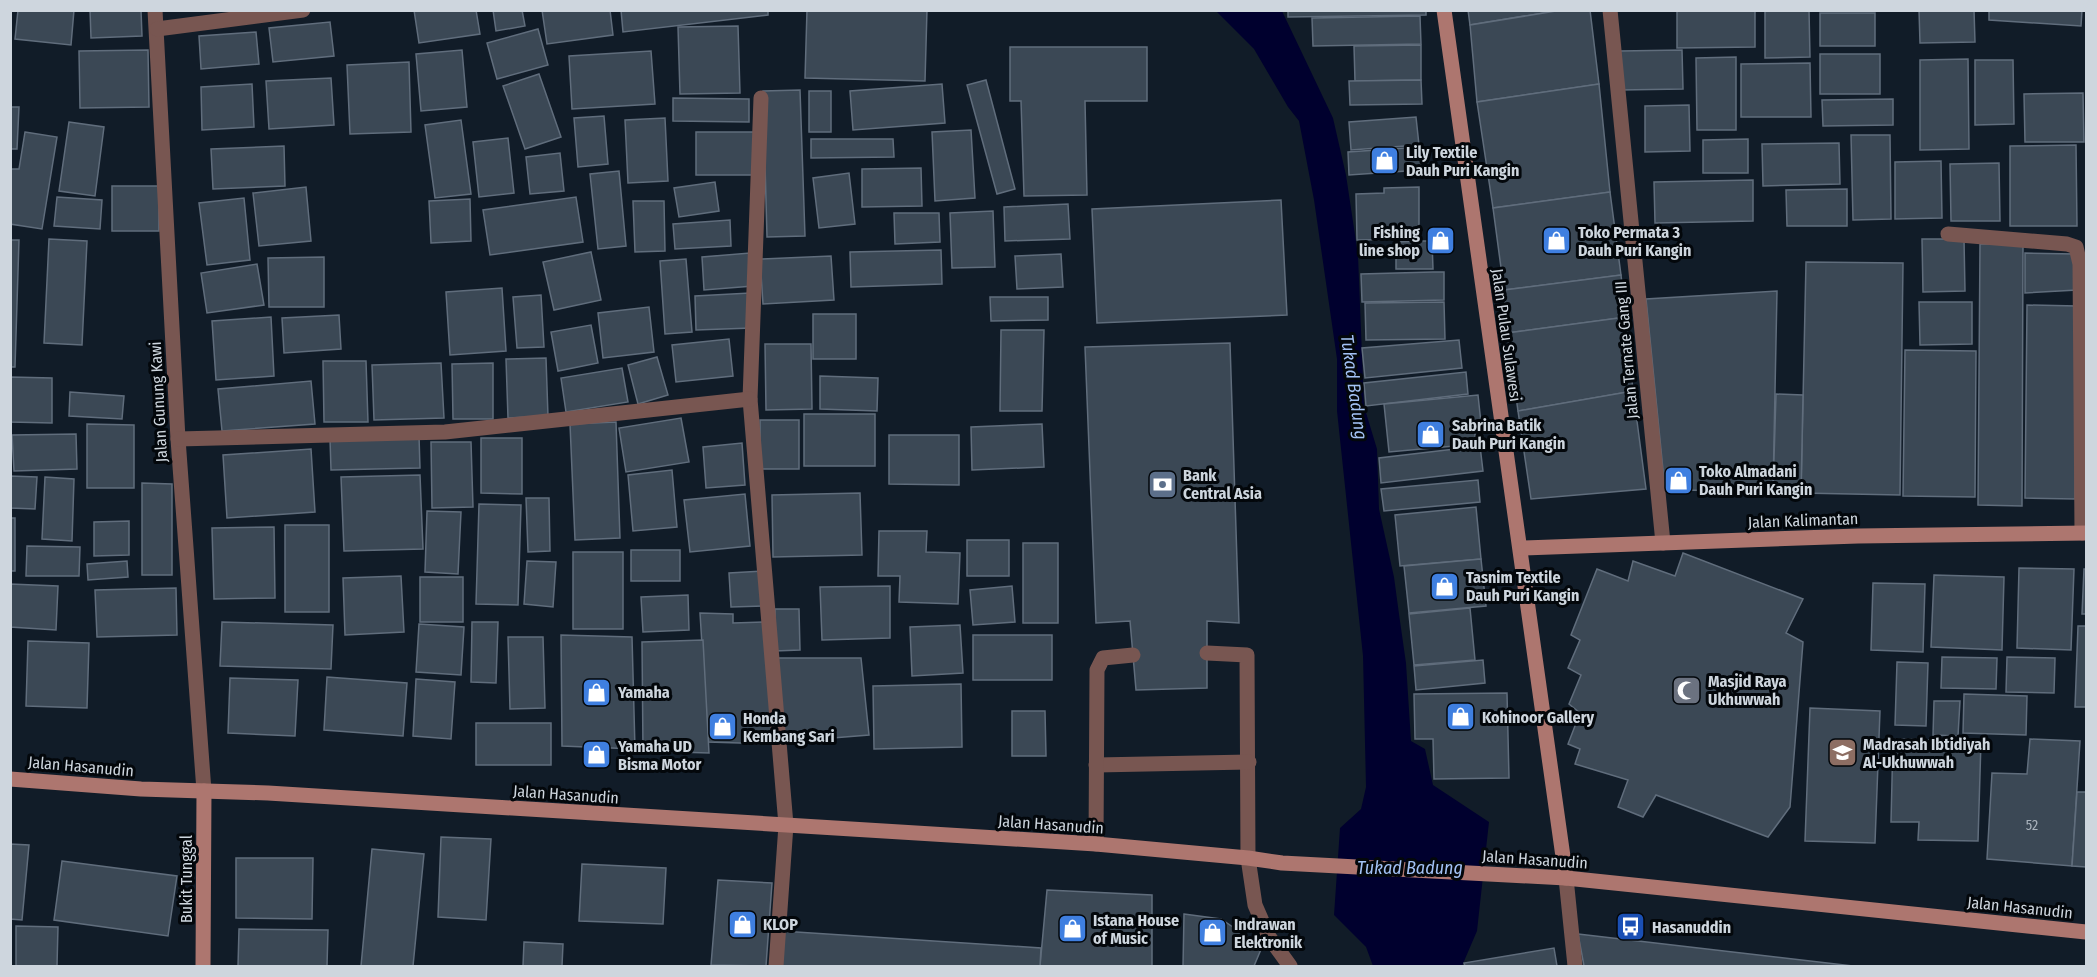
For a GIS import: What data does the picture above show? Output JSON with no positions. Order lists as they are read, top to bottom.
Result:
{
  "streets": {
    "main road": [
      "Jalan Pulau Sulawesi",
      "Jalan Kalimantan",
      "Jalan Hasanudin",
      "Bukit Tunggal"
    ],
    "street": ["Jalan Ternate Gang III", "Jalan Gunung Kawi"]
  },
  "crossings": [
    ["Jalan Pulau Sulawesi", "Jalan Kalimantan"],
    ["Jalan Pulau Sulawesi", "Jalan Hasanudin"],
    ["Jalan Ternate Gang III", "Jalan Kalimantan"],
    ["Jalan Gunung Kawi", "Jalan Hasanudin"],
    ["Jalan Gunung Kawi", "Bukit Tunggal"],
    ["Jalan Hasanudin", "Bukit Tunggal"]
  ],
  "water": ["Tukad Badung"],
  "places": {
    "shop": [
      "Lily Textile Dauh Puri Kangin",
      "Fishing line shop",
      "Toko Permata 3 Dauh Puri Kangin",
      "Sabrina Batik Dauh Puri Kangin",
      "Toko Almadani Dauh Puri Kangin",
      "Tasnim Textile Dauh Puri Kangin",
      "Yamaha",
      "Kohinoor Gallery",
      "Honda Kembang Sari",
      "Yamaha UD Bisma Motor",
      "KLOP",
      "Istana House of Music",
      "Indrawan Elektronik"
    ],
    "bank": ["Bank Central Asia"],
    "mosque": ["Masjid Raya Ukhuwwah"],
    "school or university": ["Madrasah Ibtidiyah Al-Ukhuwwah"],
    "bus stop": ["Hasanuddin"]
  },
  "house_numbers": ["52"]
}
